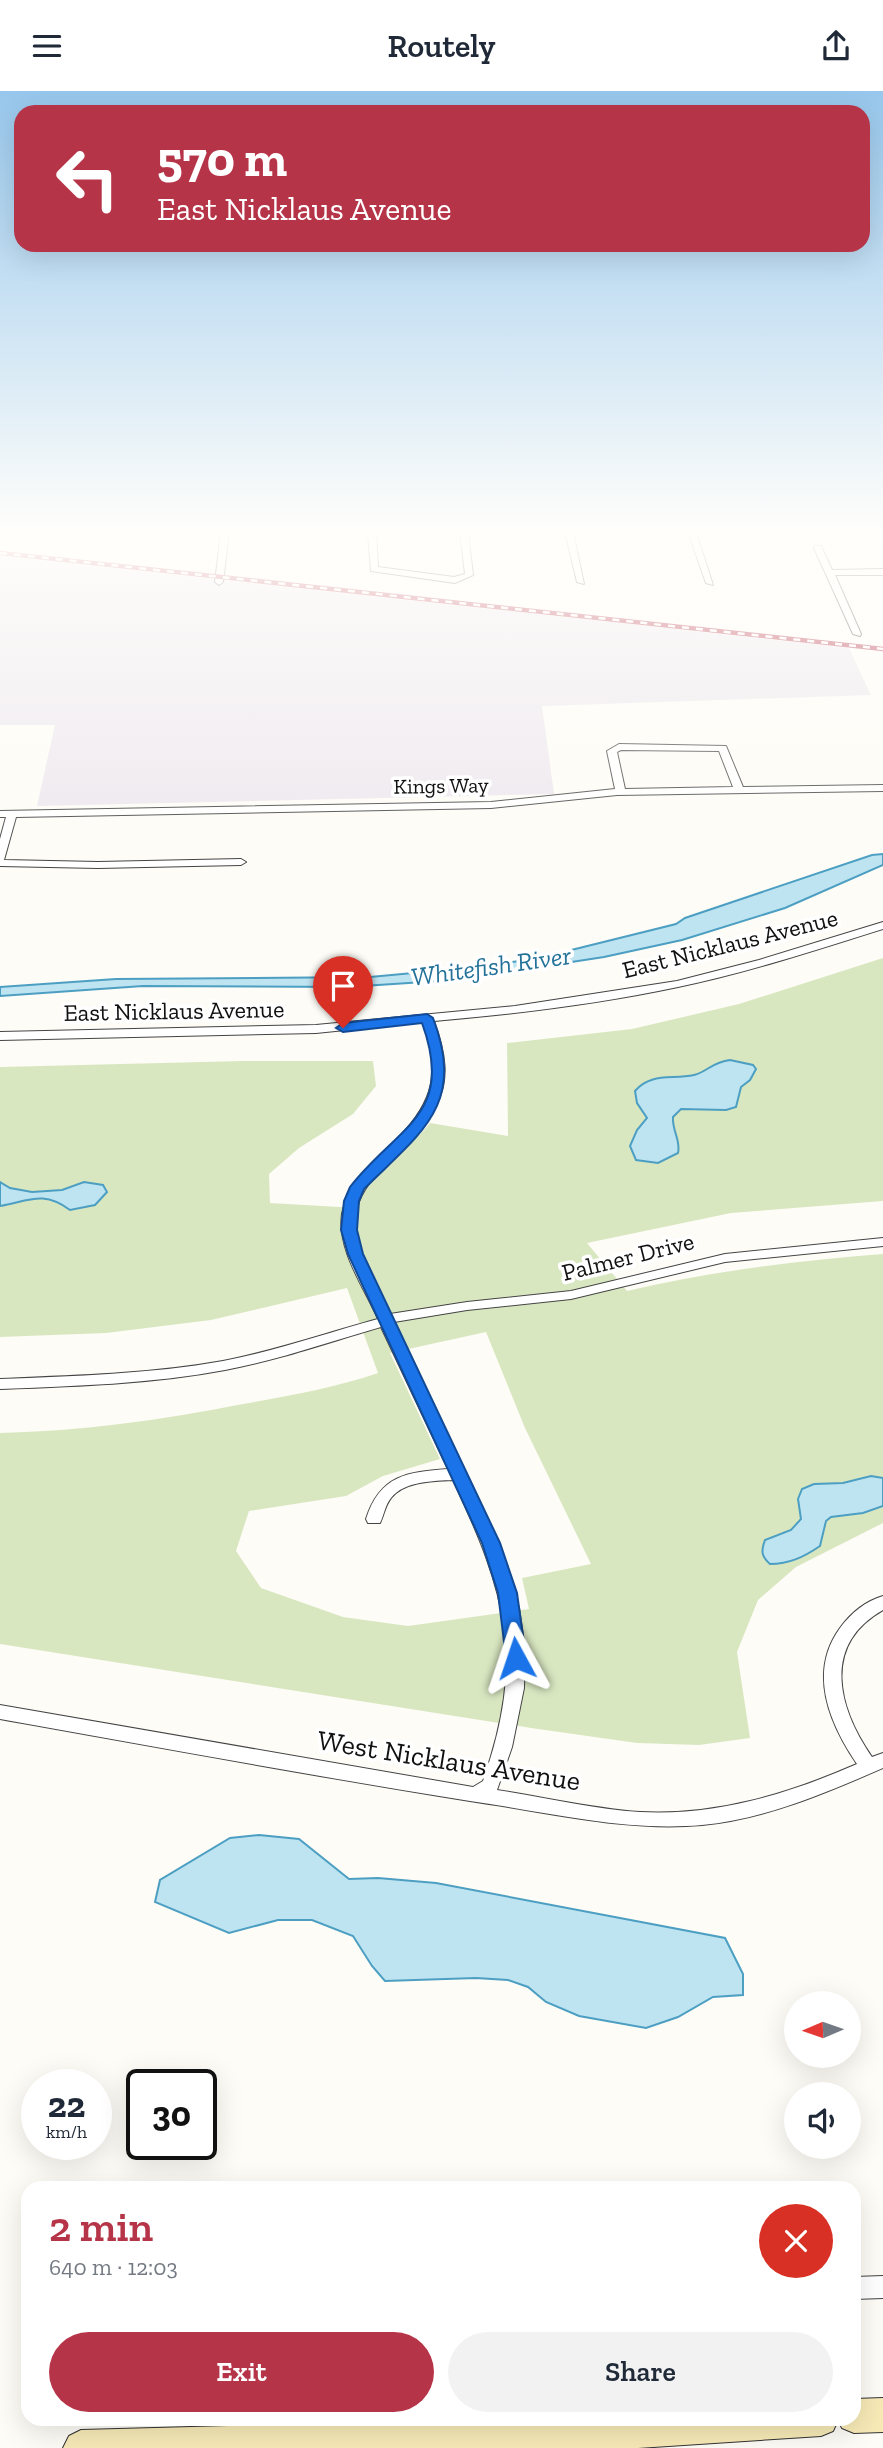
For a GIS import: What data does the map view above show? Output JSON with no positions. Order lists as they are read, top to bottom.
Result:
{
  "streets": {
    "street": [
      "Kings Way",
      "East Nicklaus Avenue",
      "Palmer Drive",
      "West Nicklaus Avenue"
    ]
  },
  "water": ["Whitefish River"],
  "north": "left",
  "page": {
    "header": "Routely",
    "turn": ["570 m", "East Nicklaus Avenue"],
    "speed": "22 km/h",
    "limit": "30",
    "heading": ["2 min", "640 m · 12:03"],
    "buttons": ["Exit", "Share"]
  }
}
